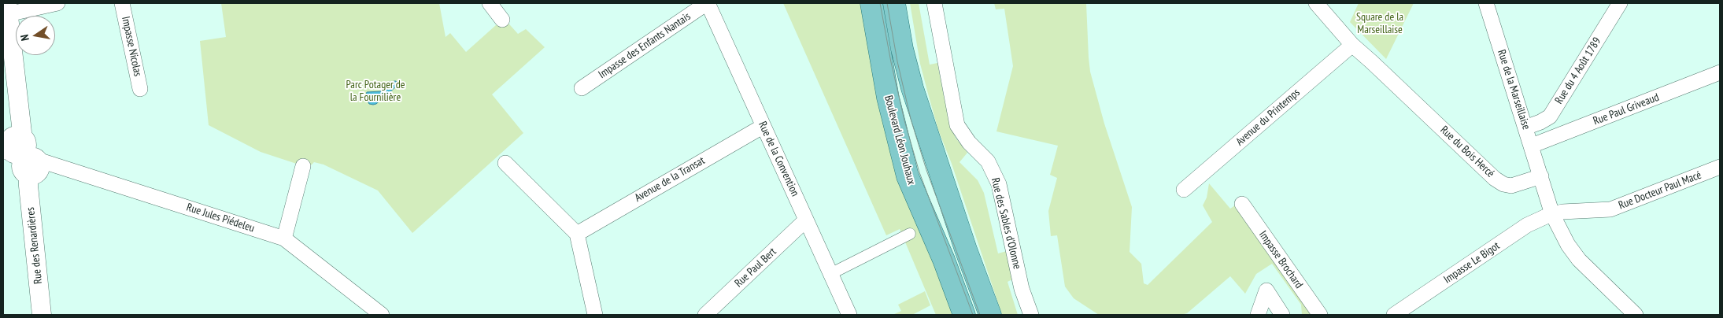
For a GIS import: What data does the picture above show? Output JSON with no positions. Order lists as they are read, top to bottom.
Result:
{
  "streets": {
    "main road": ["Boulevard Léon Jouhaux"],
    "street": [
      "Impasse des Enfants Nantais",
      "Impasse Nicolas",
      "Rue du 4 Août 1789",
      "Rue de la Marseillaise",
      "Rue Paul Griveaud",
      "Avenue du Printemps",
      "Rue du Bois Hercé",
      "Rue de la Convention",
      "Avenue de la Transat",
      "Rue Docteur Paul Macé",
      "Rue Jules Piédeleu",
      "Rue des Sables d'Olonne",
      "Rue des Renardières",
      "Impasse Brochard",
      "Impasse Le Bigot",
      "Rue Paul Bert"
    ]
  },
  "crossings": [
    ["Impasse des Enfants Nantais", "Rue de la Convention"],
    ["Rue du 4 Août 1789", "Rue de la Marseillaise"],
    ["Rue de la Marseillaise", "Rue Paul Griveaud"],
    ["Rue de la Marseillaise", "Rue du Bois Hercé"],
    ["Avenue du Printemps", "Rue du Bois Hercé"],
    ["Rue de la Convention", "Avenue de la Transat"],
    ["Rue de la Convention", "Rue Paul Bert"],
    ["Rue Docteur Paul Macé", "Impasse Le Bigot"],
    ["Rue Jules Piédeleu", "Rue des Renardières"]
  ],
  "parks": ["Square de la Marseillaise", "Parc Potager de la Fournilière"],
  "north": "left"
}
